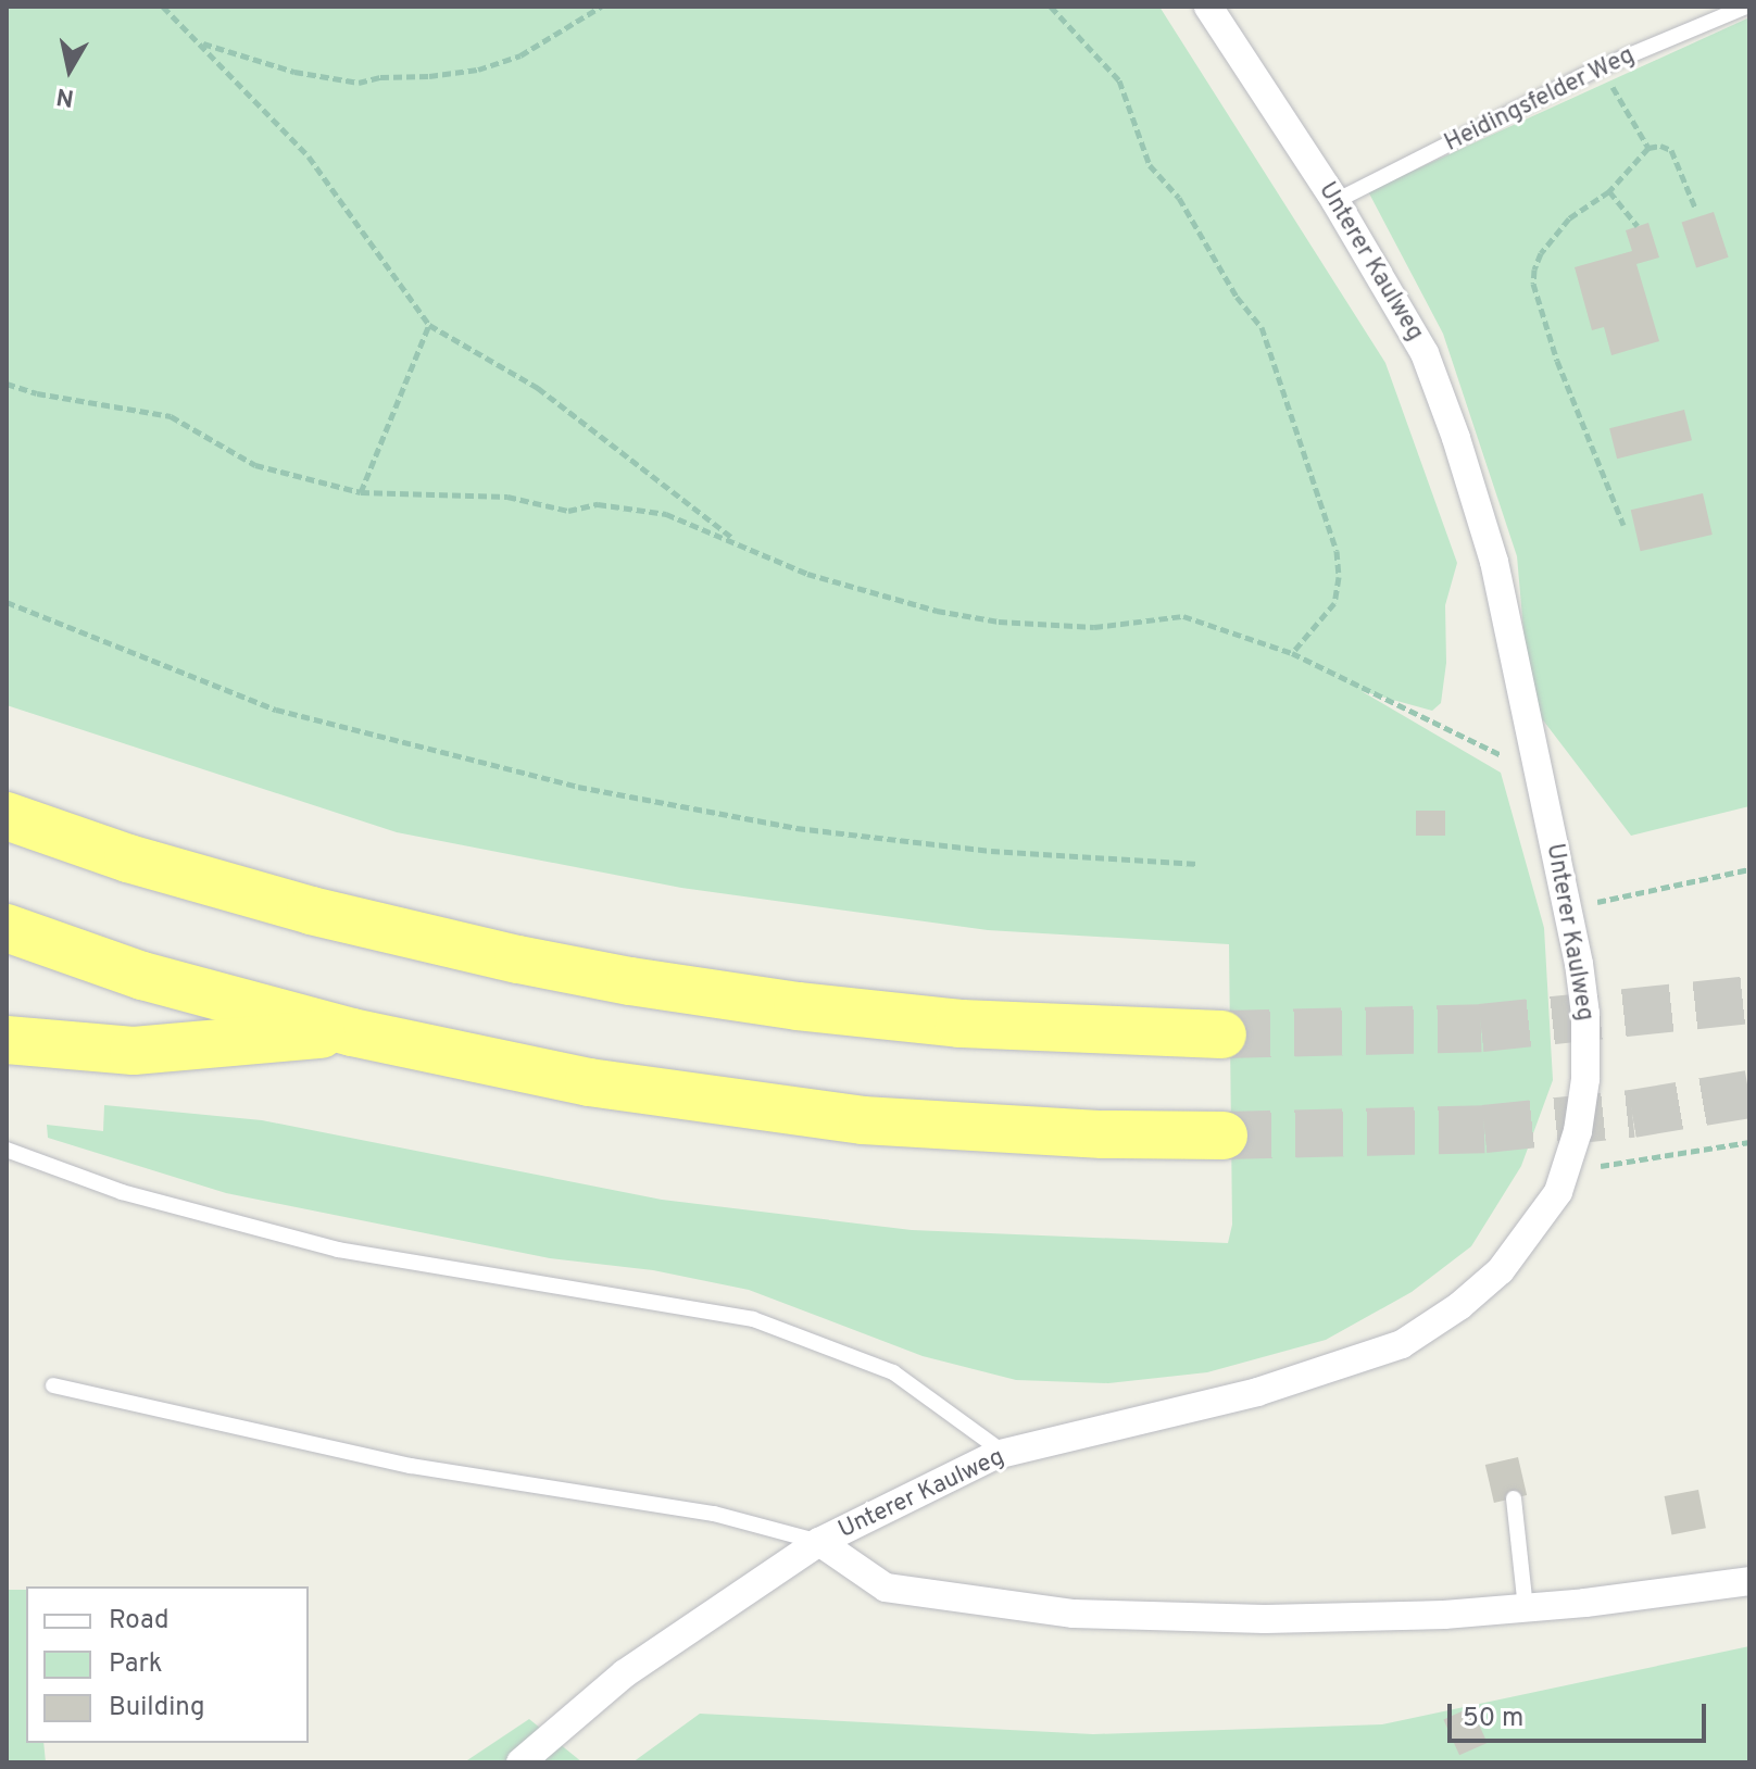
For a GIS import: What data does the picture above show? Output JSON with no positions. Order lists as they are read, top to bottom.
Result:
{
  "streets": {
    "street": ["Unterer Kaulweg"],
    "lane": ["Heidingsfelder Weg"]
  },
  "crossings": [
    ["Heidingsfelder Weg", "Unterer Kaulweg"]
  ],
  "legend": ["Road", "Park", "Building"],
  "scale_bar": "50 m",
  "north": "bottom"
}
